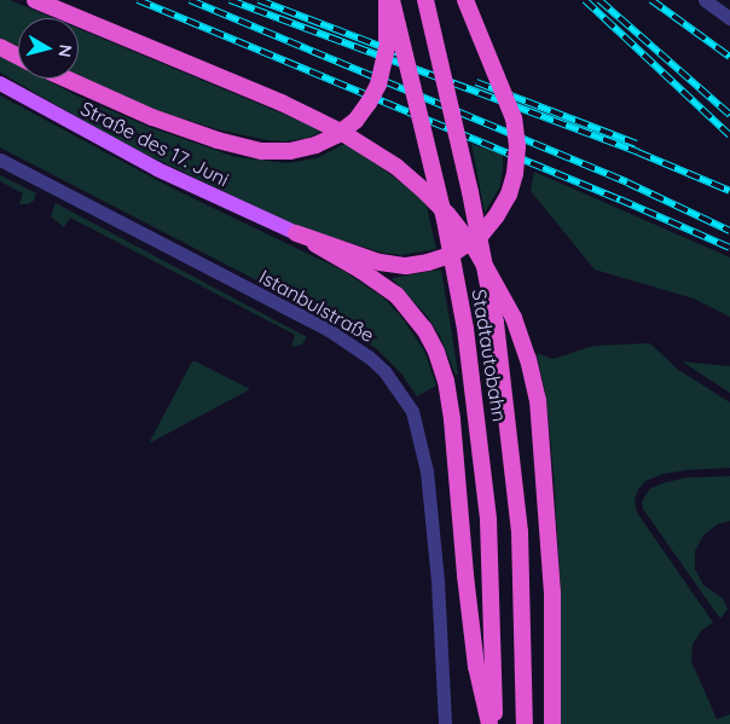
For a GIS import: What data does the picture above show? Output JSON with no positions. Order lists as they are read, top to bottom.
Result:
{
  "streets": {
    "highway": ["Stadtautobahn"],
    "main road": ["Straße des 17. Juni"],
    "street": ["Istanbulstraße"]
  },
  "north": "right"
}
